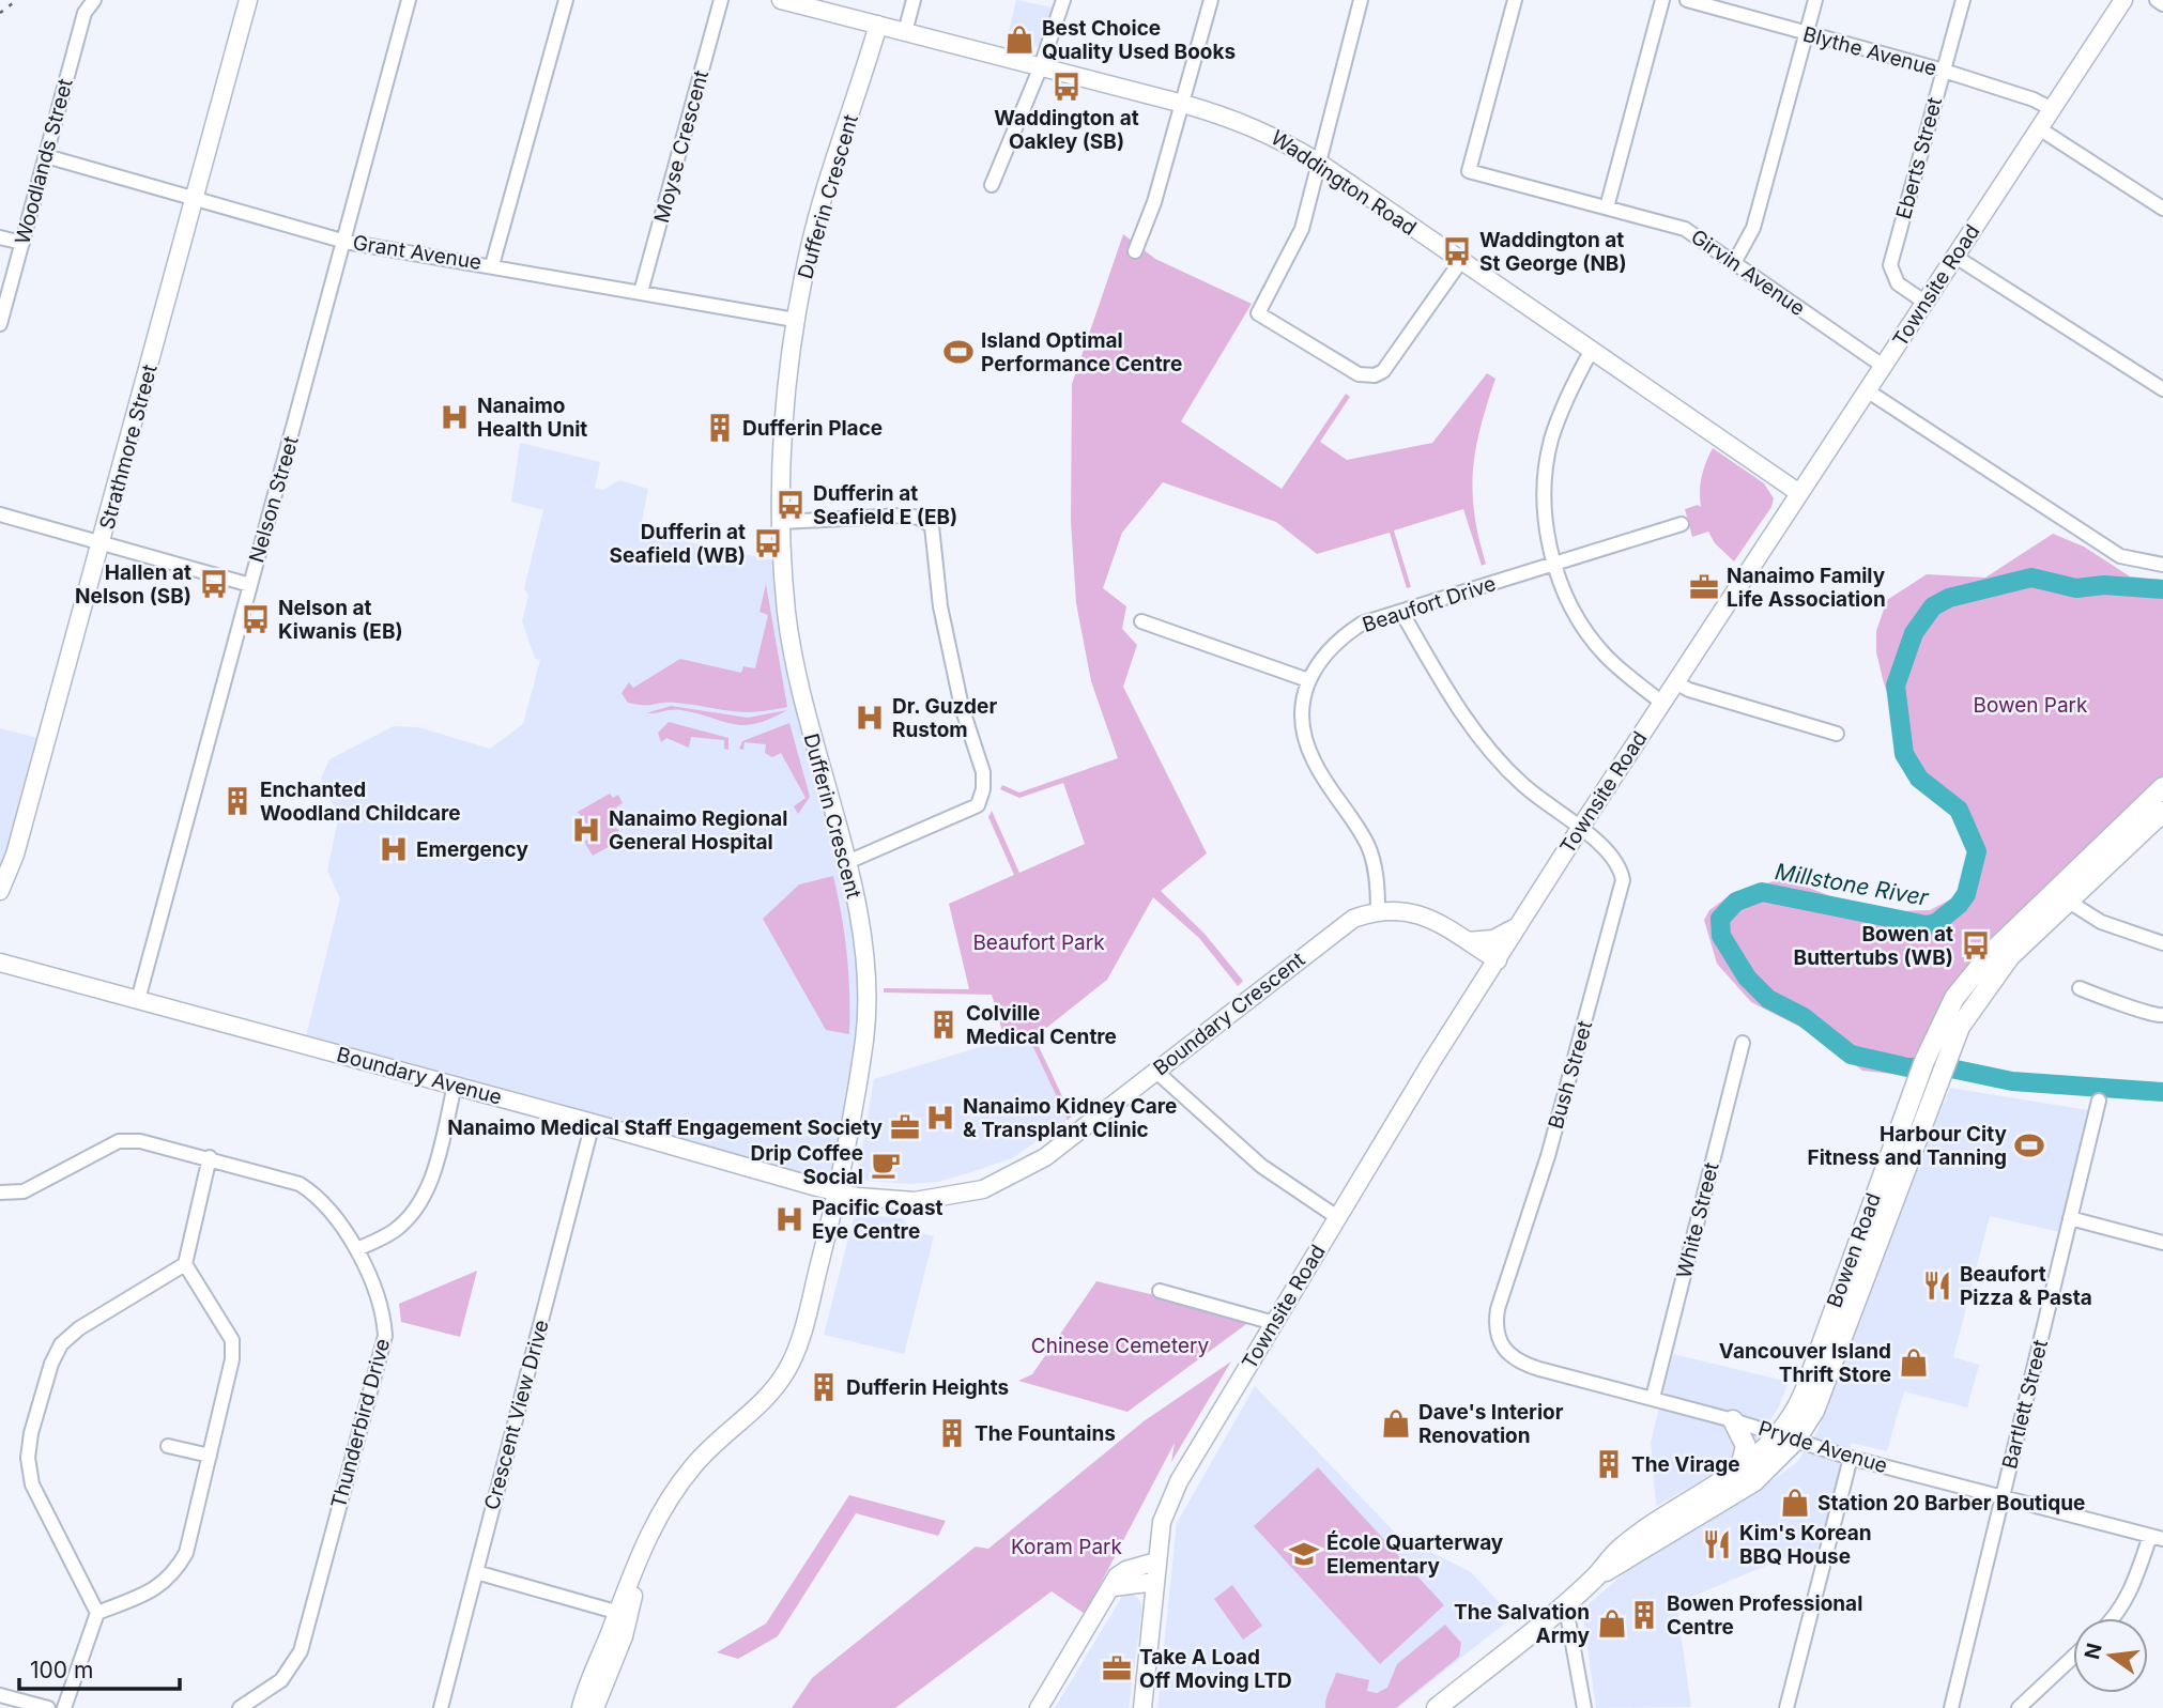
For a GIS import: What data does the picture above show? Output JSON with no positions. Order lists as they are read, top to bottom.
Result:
{
  "streets": {
    "main road": ["Bowen Road"],
    "street": [
      "Blythe Avenue",
      "Moyse Crescent",
      "Eberts Street",
      "Woodlands Street",
      "Waddington Road",
      "Dufferin Crescent",
      "Grant Avenue",
      "Girvin Avenue",
      "Townsite Road",
      "Strathmore Street",
      "Nelson Street",
      "Beaufort Drive",
      "Boundary Crescent",
      "Bush Street",
      "Boundary Avenue",
      "White Street",
      "Bartlett Street",
      "Crescent View Drive",
      "Thunderbird Drive",
      "Pryde Avenue"
    ]
  },
  "crossings": [
    ["Blythe Avenue", "Eberts Street"],
    ["Blythe Avenue", "Townsite Road"],
    ["Moyse Crescent", "Grant Avenue"],
    ["Eberts Street", "Townsite Road"],
    ["Woodlands Street", "Grant Avenue"],
    ["Waddington Road", "Dufferin Crescent"],
    ["Waddington Road", "Townsite Road"],
    ["Dufferin Crescent", "Grant Avenue"],
    ["Dufferin Crescent", "Boundary Crescent"],
    ["Dufferin Crescent", "Boundary Avenue"],
    ["Grant Avenue", "Strathmore Street"],
    ["Grant Avenue", "Nelson Street"],
    ["Girvin Avenue", "Townsite Road"],
    ["Townsite Road", "Boundary Crescent"],
    ["Townsite Road", "Bush Street"],
    ["Nelson Street", "Boundary Avenue"],
    ["Beaufort Drive", "Boundary Crescent"],
    ["Beaufort Drive", "Bush Street"],
    ["Boundary Crescent", "Boundary Avenue"],
    ["Bush Street", "Pryde Avenue"],
    ["Boundary Avenue", "Crescent View Drive"],
    ["White Street", "Pryde Avenue"],
    ["Bowen Road", "Pryde Avenue"],
    ["Bartlett Street", "Pryde Avenue"]
  ],
  "water": ["Millstone River"],
  "parks": [
    "Bowen Park",
    "Beaufort Park",
    "Chinese Cemetery",
    "Koram Park"
  ],
  "places": {
    "shop": [
      "Best Choice Quality Used Books",
      "Vancouver Island Thrift Store",
      "Dave's Interior Renovation",
      "Station 20 Barber Boutique",
      "The Salvation Army"
    ],
    "bus stop": [
      "Waddington at Oakley (SB)",
      "Waddington at St George (NB)",
      "Dufferin at Seafield E (EB)",
      "Dufferin at Seafield (WB)",
      "Hallen at Nelson (SB)",
      "Nelson at Kiwanis (EB)",
      "Bowen at Buttertubs (WB)"
    ],
    "sports": ["Island Optimal Performance Centre", "Harbour City Fitness and Tanning"],
    "hospital": [
      "Nanaimo Health Unit",
      "Dr. Guzder Rustom",
      "Nanaimo Regional General Hospital",
      "Emergency",
      "Nanaimo Kidney Care & Transplant Clinic",
      "Pacific Coast Eye Centre"
    ],
    "building": [
      "Dufferin Place",
      "Enchanted Woodland Childcare",
      "Colville Medical Centre",
      "Dufferin Heights",
      "The Fountains",
      "The Virage",
      "Bowen Professional Centre"
    ],
    "office": ["Nanaimo Family Life Association", "Nanaimo Medical Staff Engagement Society", "Take A Load Off Moving LTD"],
    "cafe": ["Drip Coffee Social"],
    "restaurant": ["Beaufort Pizza & Pasta", "Kim's Korean BBQ House"],
    "school or university": ["École Quarterway Elementary"]
  },
  "scale_bar": "100 m",
  "north": "left"
}
